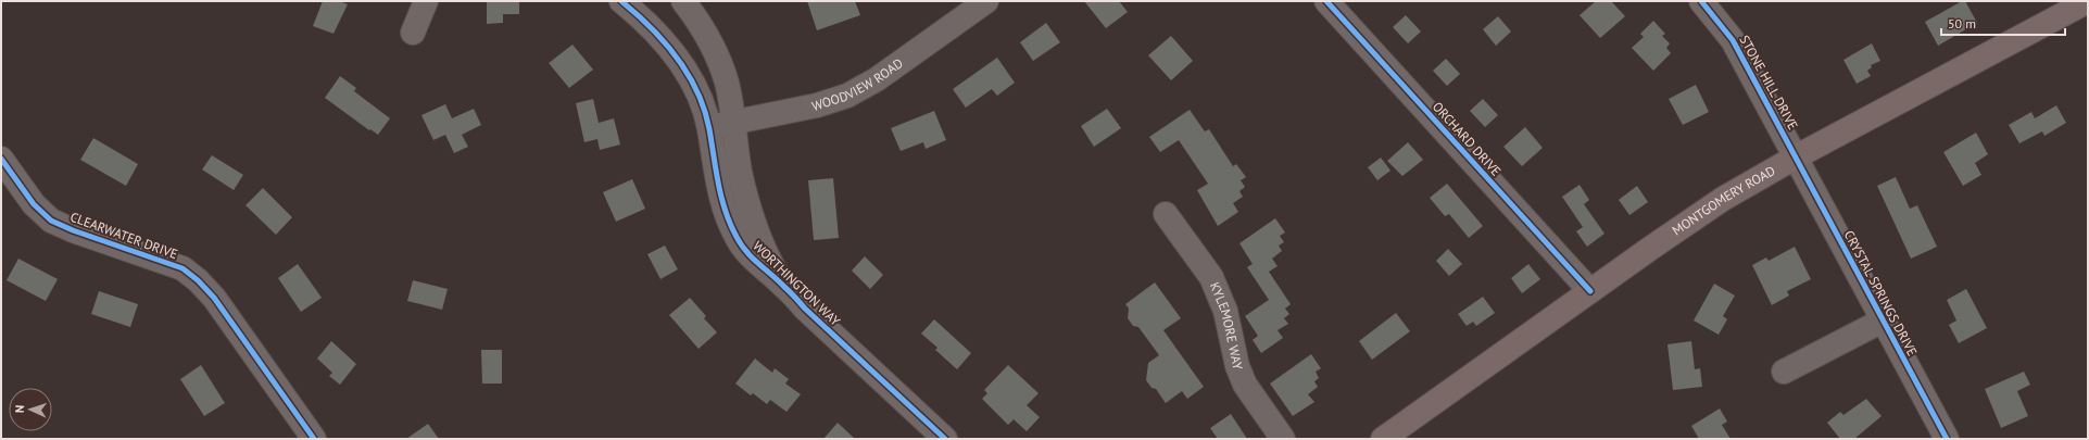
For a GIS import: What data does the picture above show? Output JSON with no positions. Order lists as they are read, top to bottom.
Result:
{
  "streets": {
    "main road": ["MONTGOMERY ROAD"],
    "street": [
      "WOODVIEW ROAD",
      "STONE HILL DRIVE",
      "ORCHARD DRIVE",
      "CLEARWATER DRIVE",
      "WORTHINGTON WAY",
      "CRYSTAL SPRINGS DRIVE",
      "KYLEMORE WAY"
    ]
  },
  "crossings": [
    ["WOODVIEW ROAD", "WORTHINGTON WAY"],
    ["STONE HILL DRIVE", "MONTGOMERY ROAD"],
    ["STONE HILL DRIVE", "CRYSTAL SPRINGS DRIVE"],
    ["ORCHARD DRIVE", "MONTGOMERY ROAD"],
    ["MONTGOMERY ROAD", "CRYSTAL SPRINGS DRIVE"]
  ],
  "scale_bar": "50 m",
  "north": "left"
}
